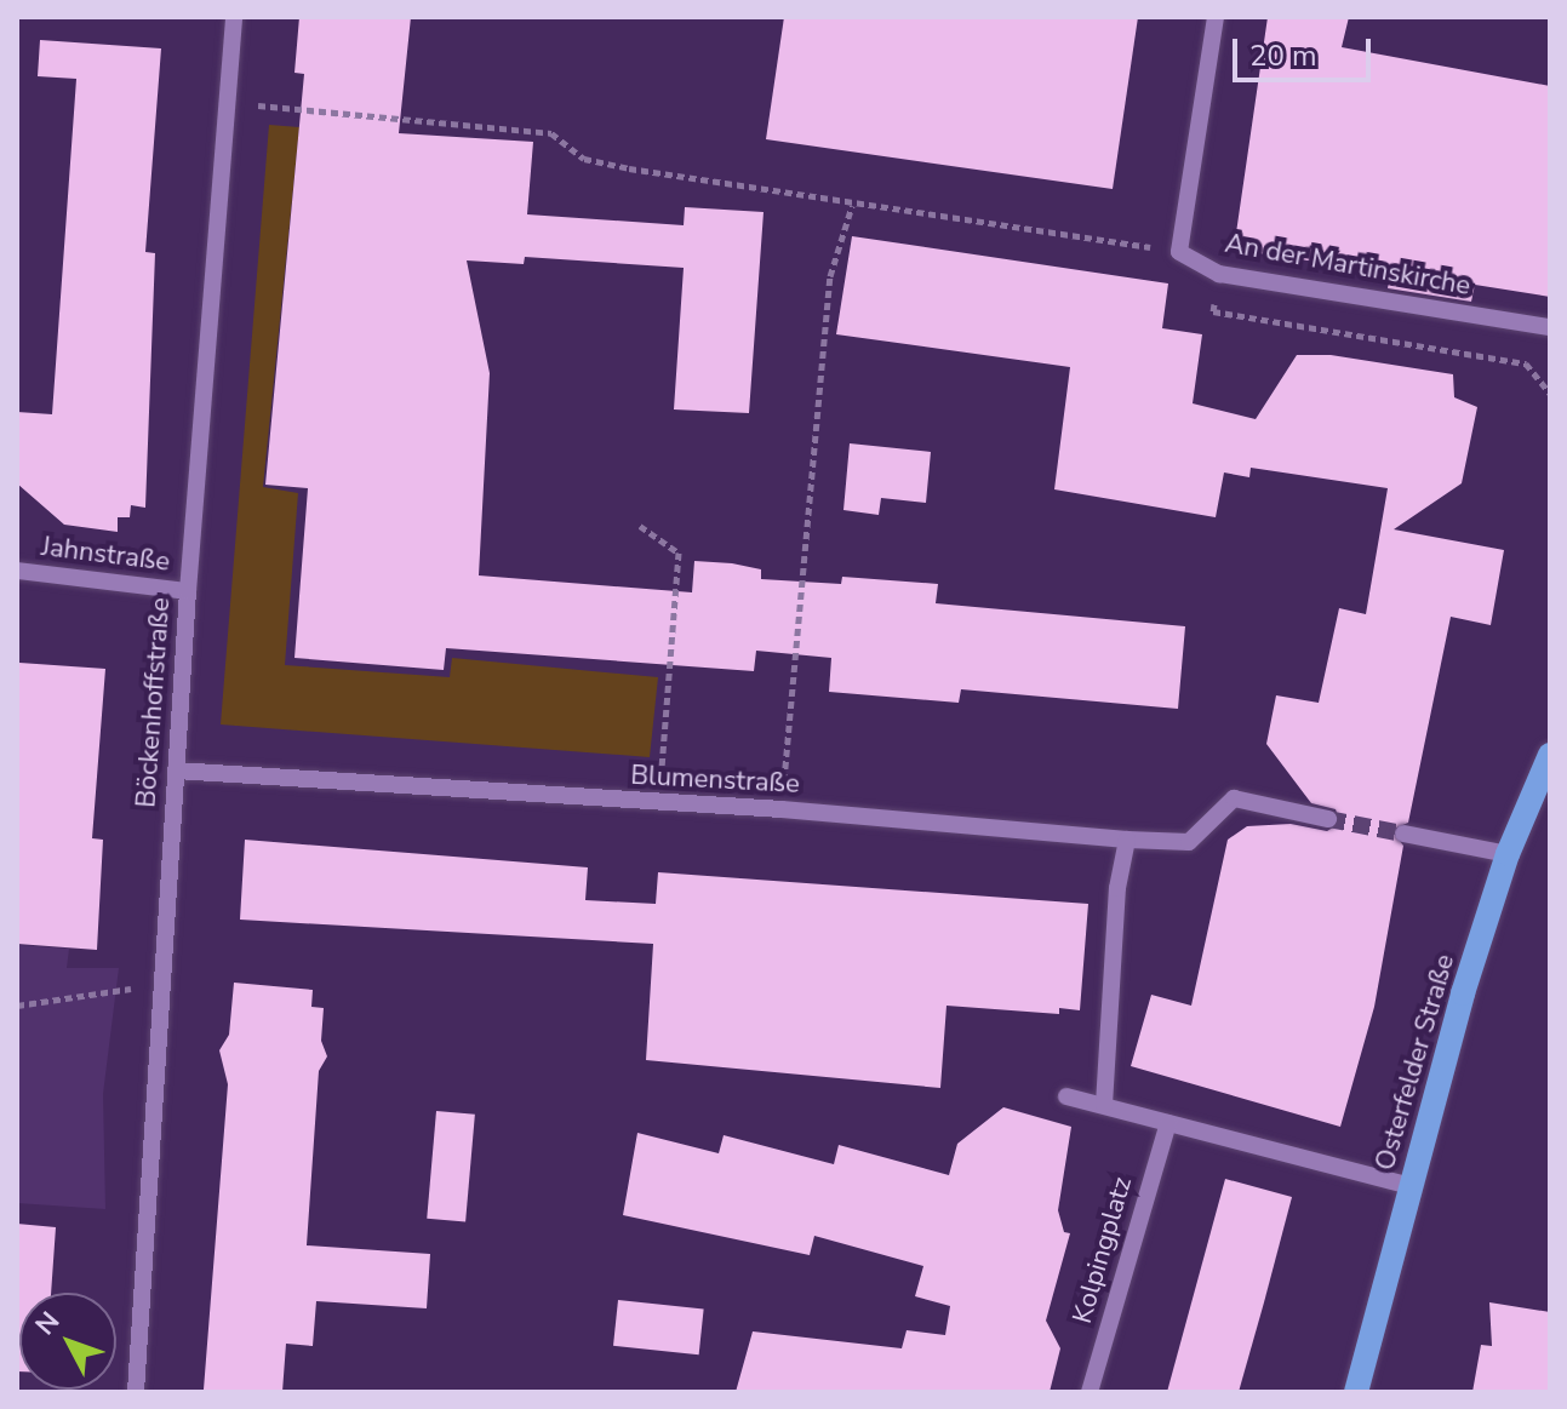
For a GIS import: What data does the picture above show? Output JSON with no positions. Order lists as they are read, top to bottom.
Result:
{
  "streets": {
    "main road": ["Osterfelder Straße"],
    "street": [
      "An der Martinskirche",
      "Jahnstraße",
      "Böckenhoffstraße",
      "Blumenstraße",
      "Kolpingplatz"
    ]
  },
  "crossings": [
    ["Jahnstraße", "Böckenhoffstraße"],
    ["Böckenhoffstraße", "Blumenstraße"]
  ],
  "scale_bar": "20 m",
  "north": "top left"
}
